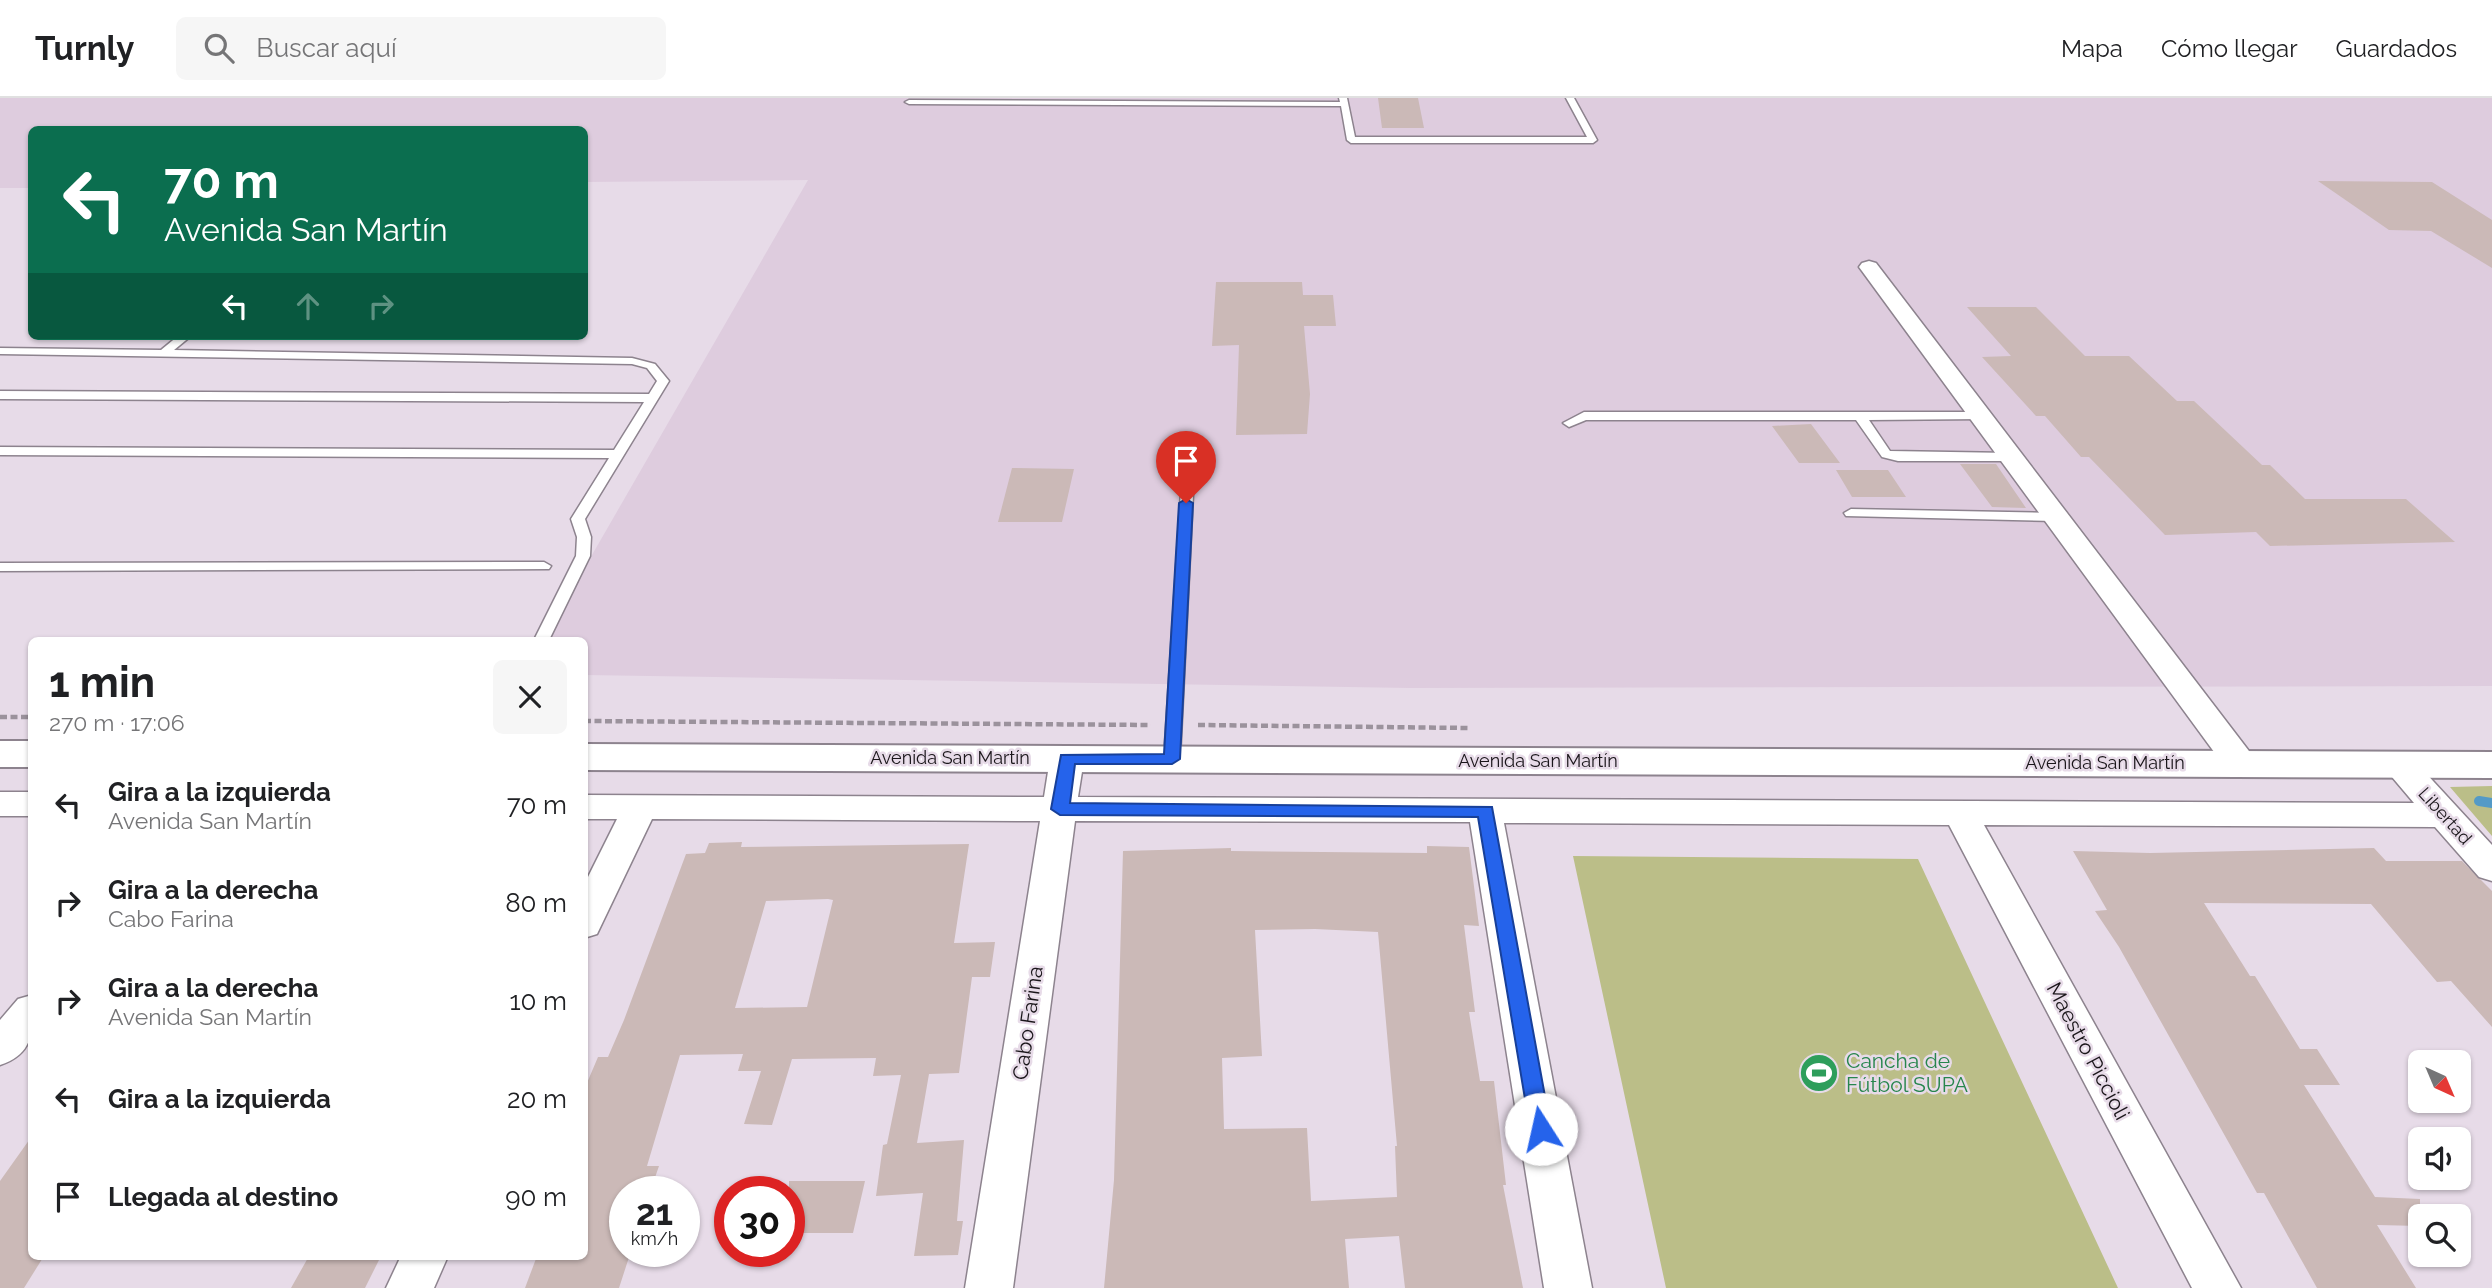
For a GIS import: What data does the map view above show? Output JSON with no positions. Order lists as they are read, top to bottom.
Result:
{
  "streets": {
    "street": [
      "Avenida San Martín",
      "Libertad",
      "Cabo Farina",
      "Maestro Piccioli"
    ]
  },
  "crossings": [
    ["Avenida San Martín", "Libertad"],
    ["Avenida San Martín", "Cabo Farina"]
  ],
  "places": {
    "sports": ["Cancha de Fútbol SUPA"]
  },
  "north": "bottom right",
  "page": {
    "header": "Turnly",
    "search": "Buscar aquí",
    "nav": ["Mapa", "Cómo llegar", "Guardados"],
    "turn": ["70 m", "Avenida San Martín"],
    "heading": ["1 min", "270 m · 17:06"],
    "list": [
      {
        "name": "Gira a la izquierda",
        "note": "Avenida San Martín",
        "value": "70 m"
      },
      {
        "name": "Gira a la derecha",
        "note": "Cabo Farina",
        "value": "80 m"
      },
      {
        "name": "Gira a la derecha",
        "note": "Avenida San Martín",
        "value": "10 m"
      },
      {
        "name": "Gira a la izquierda",
        "value": "20 m"
      },
      {
        "name": "Llegada al destino",
        "value": "90 m"
      }
    ],
    "speed": "21 km/h",
    "limit": "30"
  }
}
